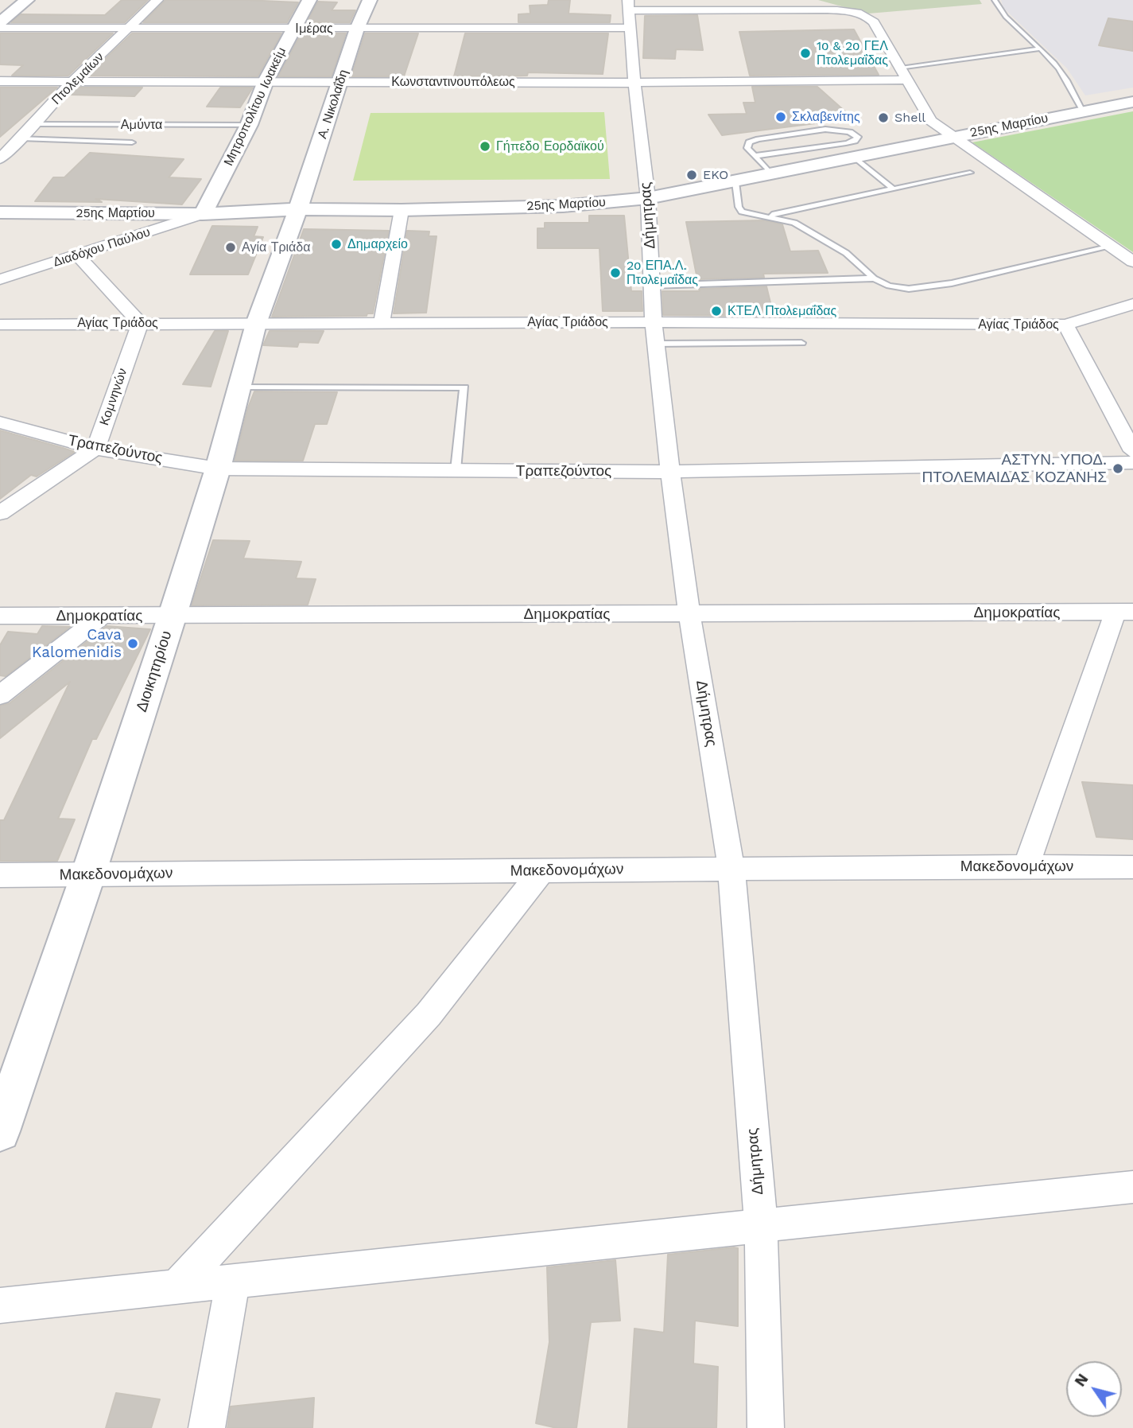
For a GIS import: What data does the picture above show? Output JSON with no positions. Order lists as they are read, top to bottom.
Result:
{
  "streets": {
    "street": [
      "Ιμέρας",
      "Πτολεμαίων",
      "Κωνσταντινουπόλεως",
      "Α. Νικολαΐδη",
      "Μητροπολίτου Ιωακείμ",
      "25ης Μαρτίου",
      "Δήμητρας",
      "Διαδόχου Παύλου",
      "Αγίας Τριάδος",
      "Κομνηνών",
      "Τραπεζούντος",
      "Δημοκρατίας",
      "Διοικητηρίου",
      "Μακεδονομάχων"
    ],
    "lane": ["Αμύντα"]
  },
  "crossings": [
    ["Ιμέρας", "Πτολεμαίων"],
    ["Ιμέρας", "Α. Νικολαΐδη"],
    ["Ιμέρας", "Μητροπολίτου Ιωακείμ"],
    ["Ιμέρας", "Δήμητρας"],
    ["Πτολεμαίων", "Κωνσταντινουπόλεως"],
    ["Πτολεμαίων", "Αμύντα"],
    ["Κωνσταντινουπόλεως", "Α. Νικολαΐδη"],
    ["Κωνσταντινουπόλεως", "Μητροπολίτου Ιωακείμ"],
    ["Κωνσταντινουπόλεως", "Δήμητρας"],
    ["Α. Νικολαΐδη", "25ης Μαρτίου"],
    ["Α. Νικολαΐδη", "Διοικητηρίου"],
    ["Μητροπολίτου Ιωακείμ", "Αμύντα"],
    ["Μητροπολίτου Ιωακείμ", "25ης Μαρτίου"],
    ["Μητροπολίτου Ιωακείμ", "Διαδόχου Παύλου"],
    ["25ης Μαρτίου", "Δήμητρας"],
    ["25ης Μαρτίου", "Διαδόχου Παύλου"],
    ["25ης Μαρτίου", "Διοικητηρίου"],
    ["Δήμητρας", "Αγίας Τριάδος"],
    ["Δήμητρας", "Τραπεζούντος"],
    ["Δήμητρας", "Δημοκρατίας"],
    ["Δήμητρας", "Μακεδονομάχων"],
    ["Αγίας Τριάδος", "Κομνηνών"],
    ["Αγίας Τριάδος", "Διοικητηρίου"],
    ["Κομνηνών", "Τραπεζούντος"],
    ["Τραπεζούντος", "Διοικητηρίου"],
    ["Δημοκρατίας", "Διοικητηρίου"],
    ["Διοικητηρίου", "Μακεδονομάχων"]
  ],
  "places": [
    "1ο & 2ο ΓΕΛ Πτολεμαΐδας",
    "Σκλαβενίτης",
    "Shell",
    "Γήπεδο Εορδαϊκού",
    "EKO",
    "Δημαρχείο",
    "Αγία Τριάδα",
    "2ο ΕΠΑ.Λ. Πτολεμαΐδας",
    "ΚΤΕΛ Πτολεμαΐδας",
    "ΑΣΤΥΝ. ΥΠΟΔ. ΠΤΟΛΕΜΑΙΔΑΣ ΚΟΖΑΝΗΣ",
    "Cava Kalomenidis"
  ],
  "north": "top left"
}
